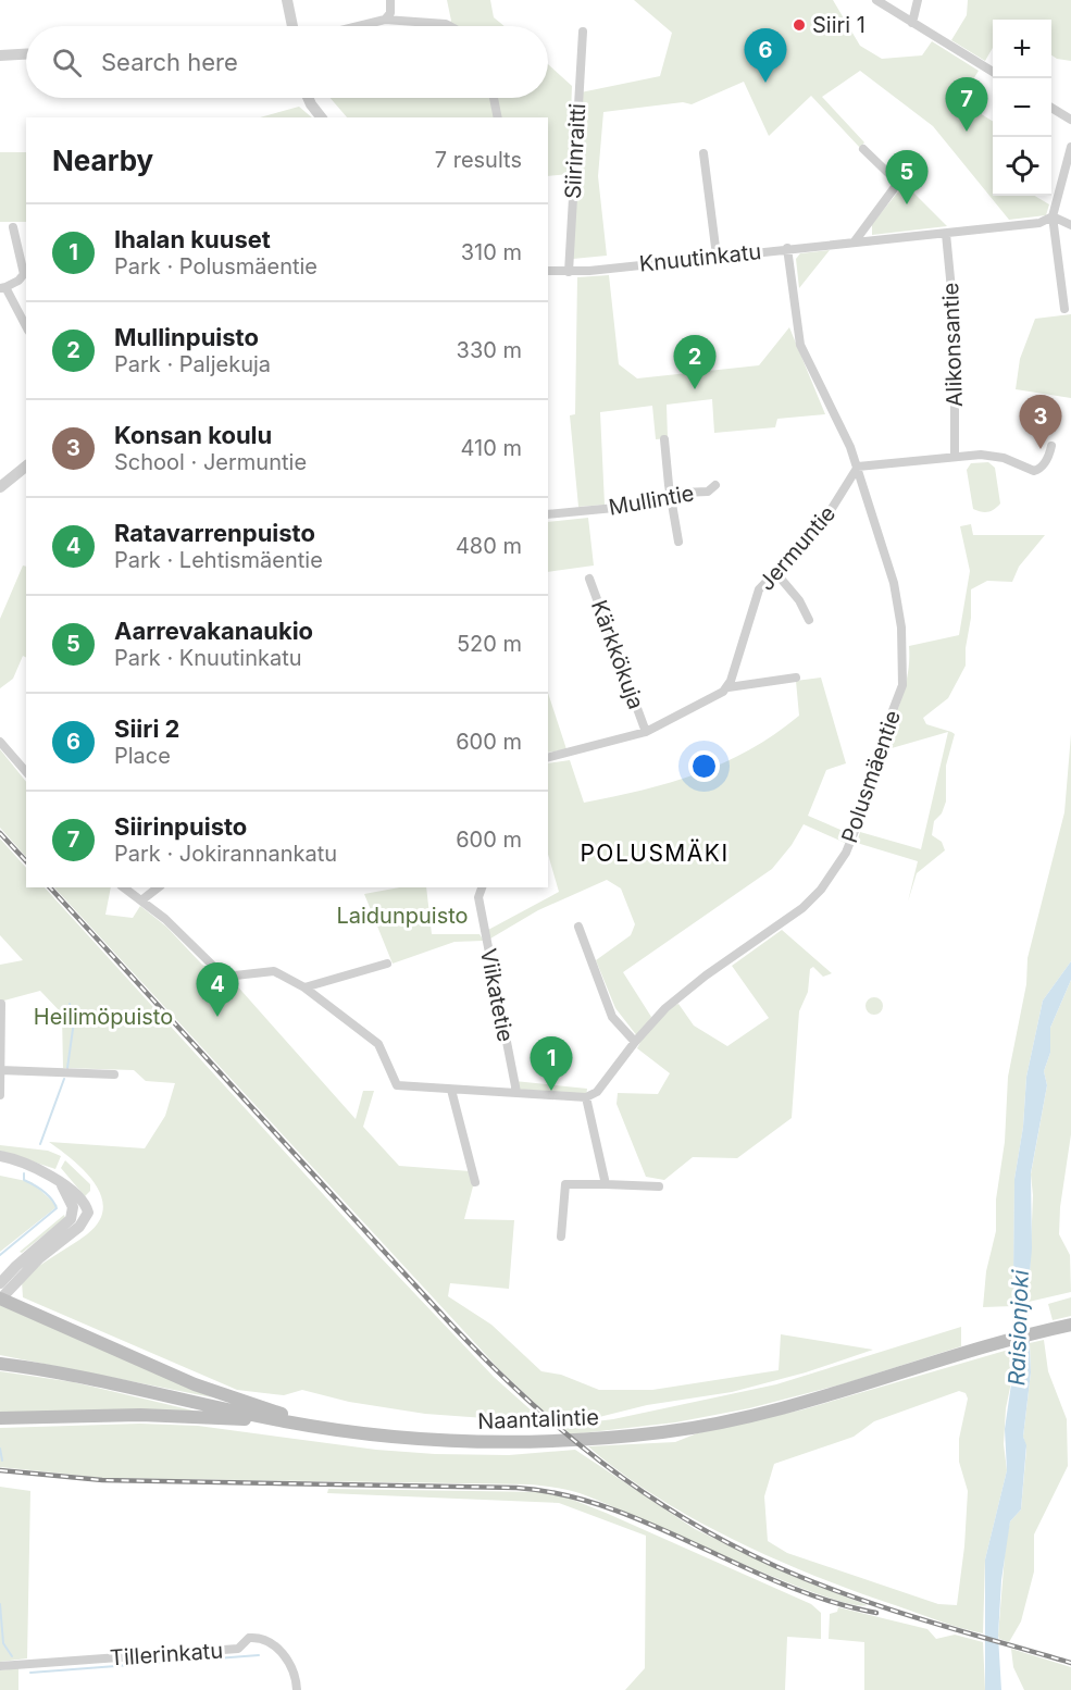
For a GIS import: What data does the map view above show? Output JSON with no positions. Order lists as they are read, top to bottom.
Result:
{
  "streets": {
    "main road": ["Naantalintie"],
    "street": [
      "Siirinraitti",
      "Knuutinkatu",
      "Alikonsantie",
      "Mullintie",
      "Jermuntie",
      "Kärkkökuja",
      "Polusmäentie",
      "Viikatetie",
      "Tillerinkatu"
    ]
  },
  "crossings": [
    ["Siirinraitti", "Knuutinkatu"],
    ["Knuutinkatu", "Alikonsantie"],
    ["Knuutinkatu", "Polusmäentie"],
    ["Jermuntie", "Polusmäentie"]
  ],
  "districts": ["POLUSMÄKI"],
  "water": ["Raisionjoki"],
  "parks": ["Laidunpuisto", "Heilimöpuisto"],
  "places": ["Siiri 1"],
  "page": {
    "map_buttons": ["+", "−"],
    "search": "Search here",
    "pins": [
      "6",
      "7",
      "5",
      "2",
      "3",
      "4",
      "1"
    ],
    "heading": ["Nearby", "7 results"],
    "list": [
      {
        "mark": "1",
        "name": "Ihalan kuuset",
        "note": "Park · Polusmäentie",
        "value": "310 m"
      },
      {
        "mark": "2",
        "name": "Mullinpuisto",
        "note": "Park · Paljekuja",
        "value": "330 m"
      },
      {
        "mark": "3",
        "name": "Konsan koulu",
        "note": "School · Jermuntie",
        "value": "410 m"
      },
      {
        "mark": "4",
        "name": "Ratavarrenpuisto",
        "note": "Park · Lehtismäentie",
        "value": "480 m"
      },
      {
        "mark": "5",
        "name": "Aarrevakanaukio",
        "note": "Park · Knuutinkatu",
        "value": "520 m"
      },
      {
        "mark": "6",
        "name": "Siiri 2",
        "note": "Place",
        "value": "600 m"
      },
      {
        "mark": "7",
        "name": "Siirinpuisto",
        "note": "Park · Jokirannankatu",
        "value": "600 m"
      }
    ]
  }
}
